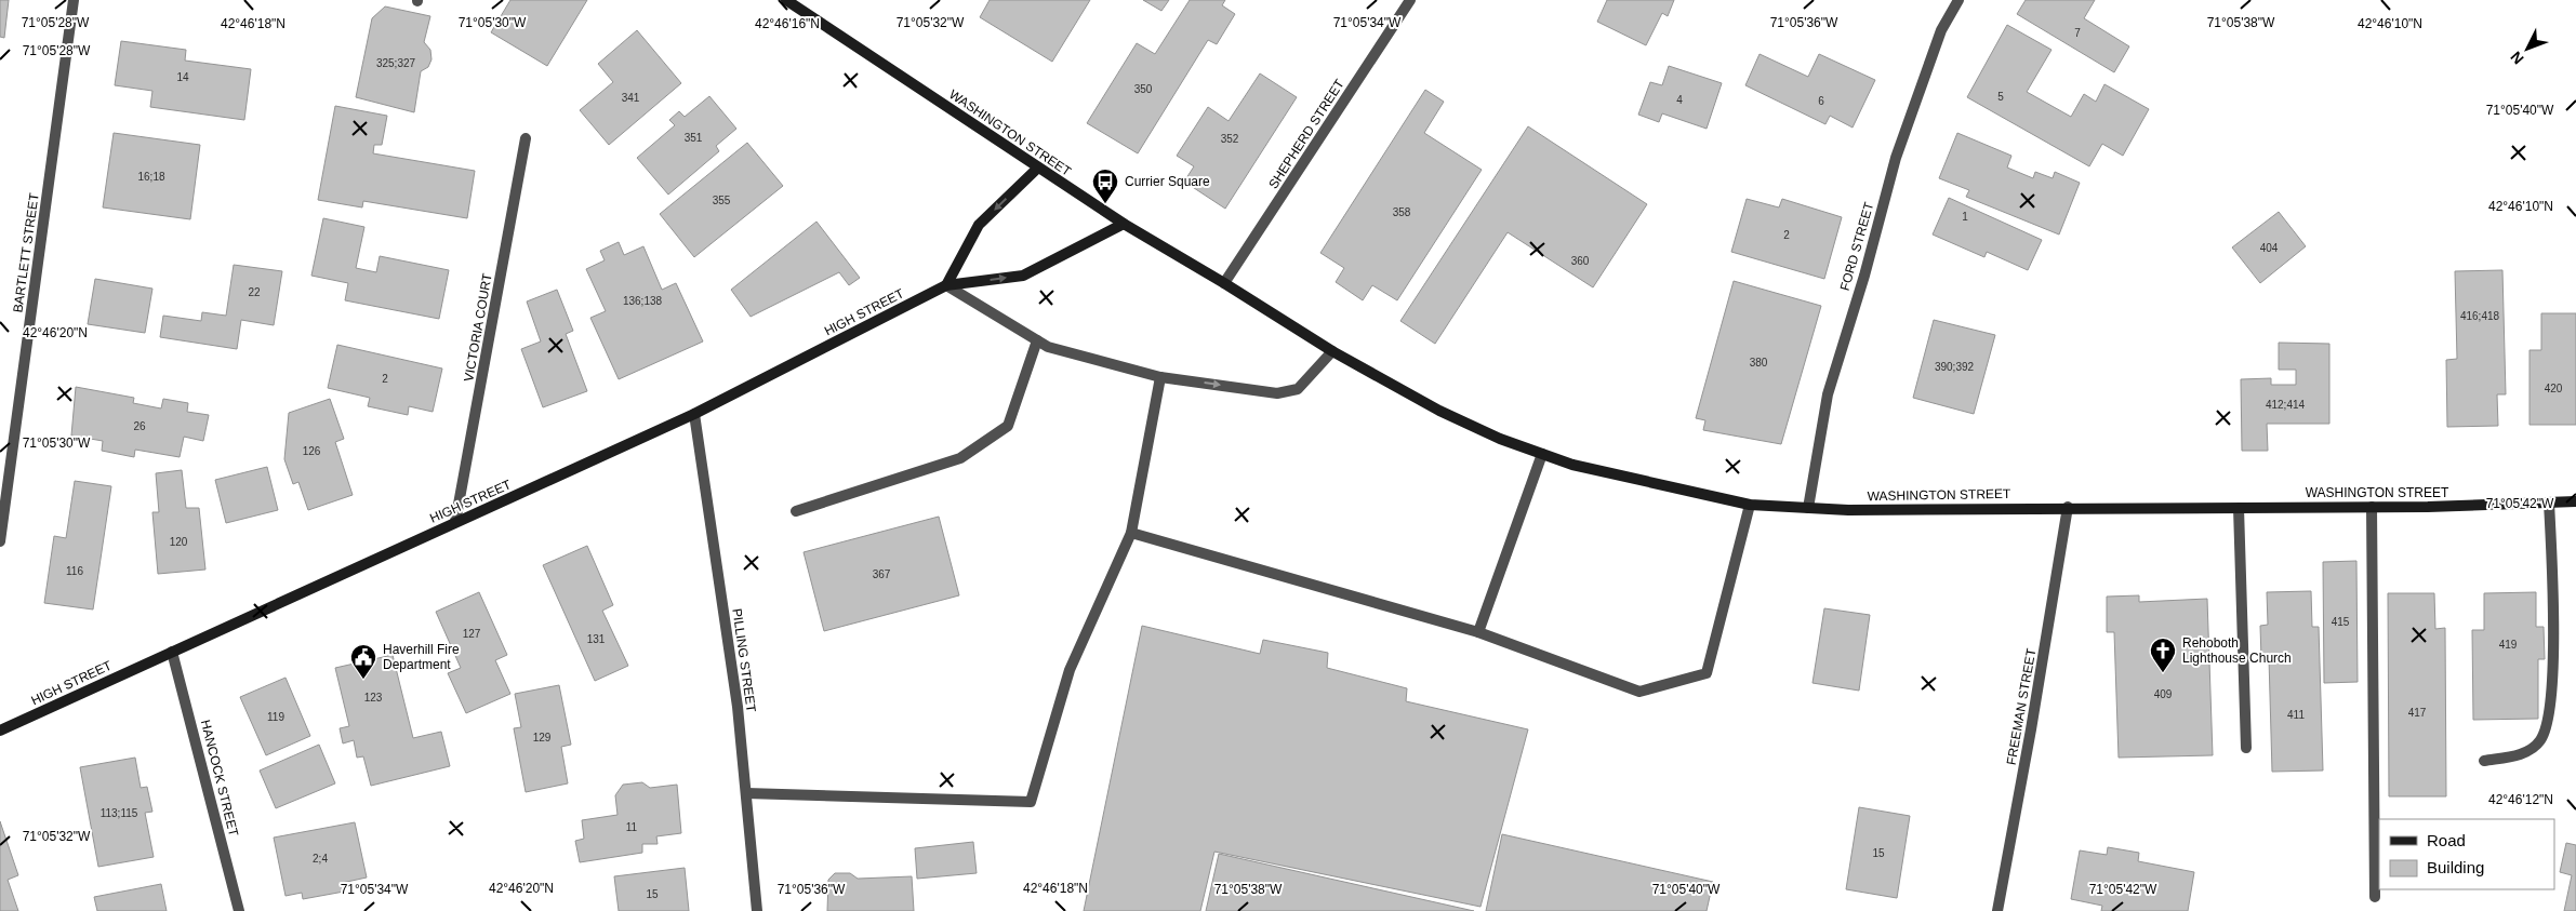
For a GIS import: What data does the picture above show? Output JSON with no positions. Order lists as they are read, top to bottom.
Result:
{
  "streets": {
    "street": [
      "WASHINGTON STREET",
      "SHEPHERD STREET",
      "FORD STREET",
      "BARTLETT STREET",
      "HIGH STREET",
      "VICTORIA COURT",
      "PILLING STREET",
      "FREEMAN STREET",
      "HANCOCK STREET"
    ]
  },
  "crossings": [
    ["WASHINGTON STREET", "SHEPHERD STREET"],
    ["WASHINGTON STREET", "FORD STREET"],
    ["WASHINGTON STREET", "HIGH STREET"],
    ["WASHINGTON STREET", "FREEMAN STREET"],
    ["HIGH STREET", "VICTORIA COURT"],
    ["HIGH STREET", "PILLING STREET"],
    ["HIGH STREET", "HANCOCK STREET"]
  ],
  "places": {
    "bus stop": ["Currier Square"],
    "church": ["Rehoboth Lighthouse Church"],
    "public building": ["Haverhill Fire Department"]
  },
  "house_numbers": [
    "7",
    "325;327",
    "14",
    "350",
    "5",
    "341",
    "4",
    "6",
    "351",
    "352",
    "16;18",
    "355",
    "358",
    "1",
    "2",
    "404",
    "360",
    "22",
    "136;138",
    "416;418",
    "380",
    "390;392",
    "2",
    "420",
    "412;414",
    "26",
    "126",
    "120",
    "116",
    "367",
    "415",
    "127",
    "131",
    "419",
    "409",
    "123",
    "417",
    "411",
    "119",
    "129",
    "113;115",
    "11",
    "15",
    "2;4",
    "15"
  ],
  "legend": ["Road", "Building"],
  "north": "bottom left",
  "coordinates": [
    "71°05'28\"W",
    "71°05'30\"W",
    "71°05'32\"W",
    "71°05'34\"W",
    "71°05'36\"W",
    "71°05'38\"W",
    "42°46'16\"N",
    "42°46'10\"N",
    "42°46'18\"N",
    "71°05'40\"W",
    "42°46'20\"N",
    "71°05'42\"W",
    "42°46'12\"N"
  ]
}
